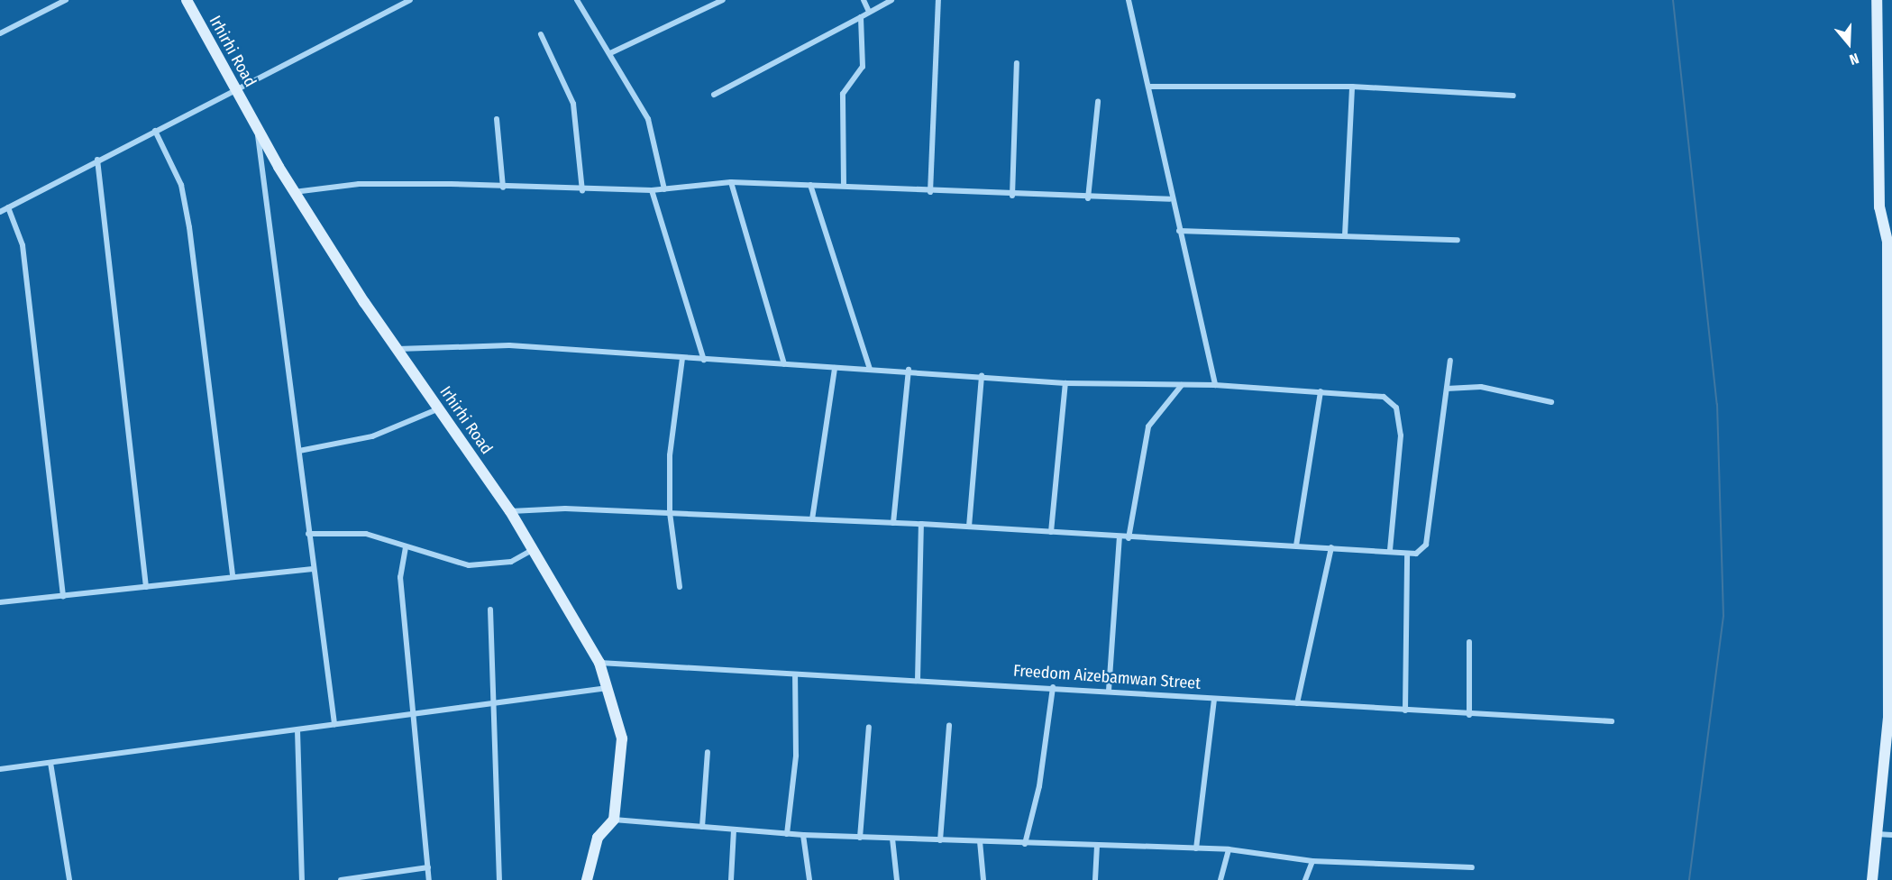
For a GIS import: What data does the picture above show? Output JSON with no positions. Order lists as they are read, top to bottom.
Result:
{
  "streets": {
    "street": ["Irhirhi Road", "Freedom Aizebamwan Street"]
  },
  "crossings": [
    ["Irhirhi Road", "Freedom Aizebamwan Street"]
  ],
  "north": "bottom"
}
